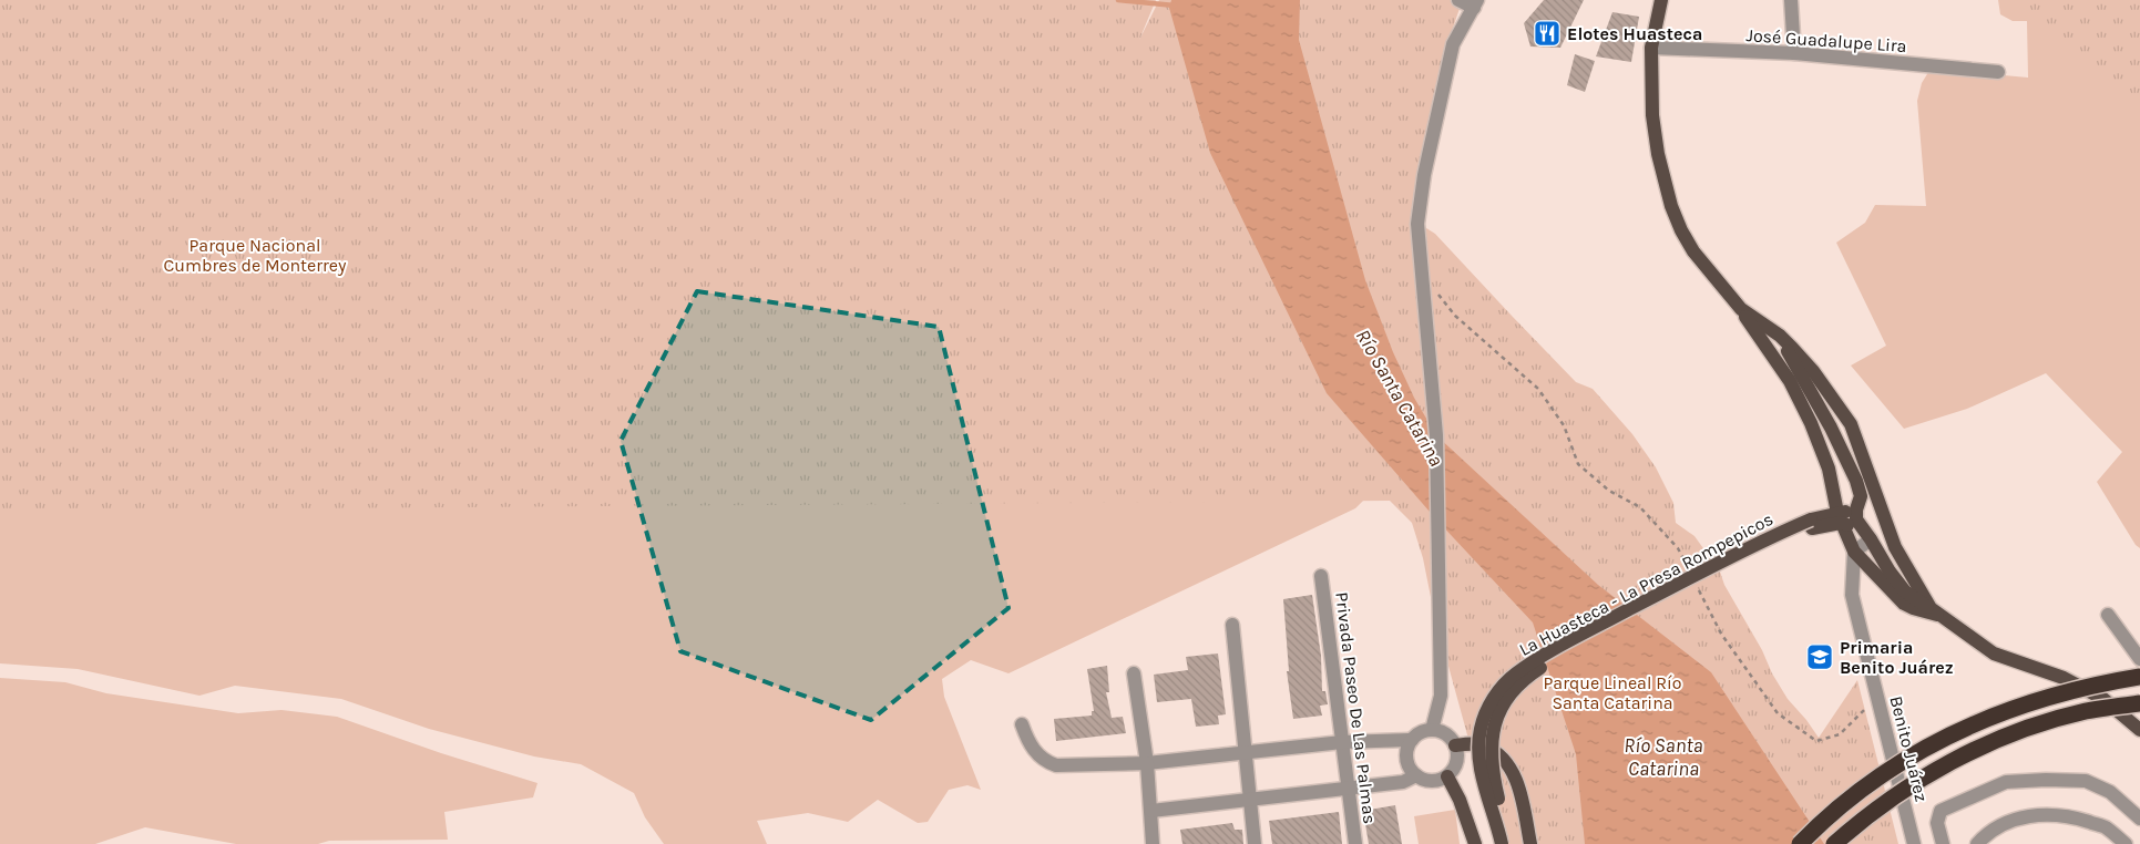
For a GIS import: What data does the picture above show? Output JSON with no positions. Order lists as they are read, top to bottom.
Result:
{
  "streets": {
    "main road": ["La Huasteca - La Presa Rompepicos"],
    "street": ["José Guadalupe Lira", "Privada Paseo De Las Palmas", "Benito Juárez"]
  },
  "water": ["Río Santa Catarina"],
  "parks": ["Parque Nacional Cumbres de Monterrey", "Parque Lineal Río Santa Catarina"],
  "places": {
    "restaurant": ["Elotes Huasteca"],
    "school or university": ["Primaria Benito Juárez"]
  }
}
